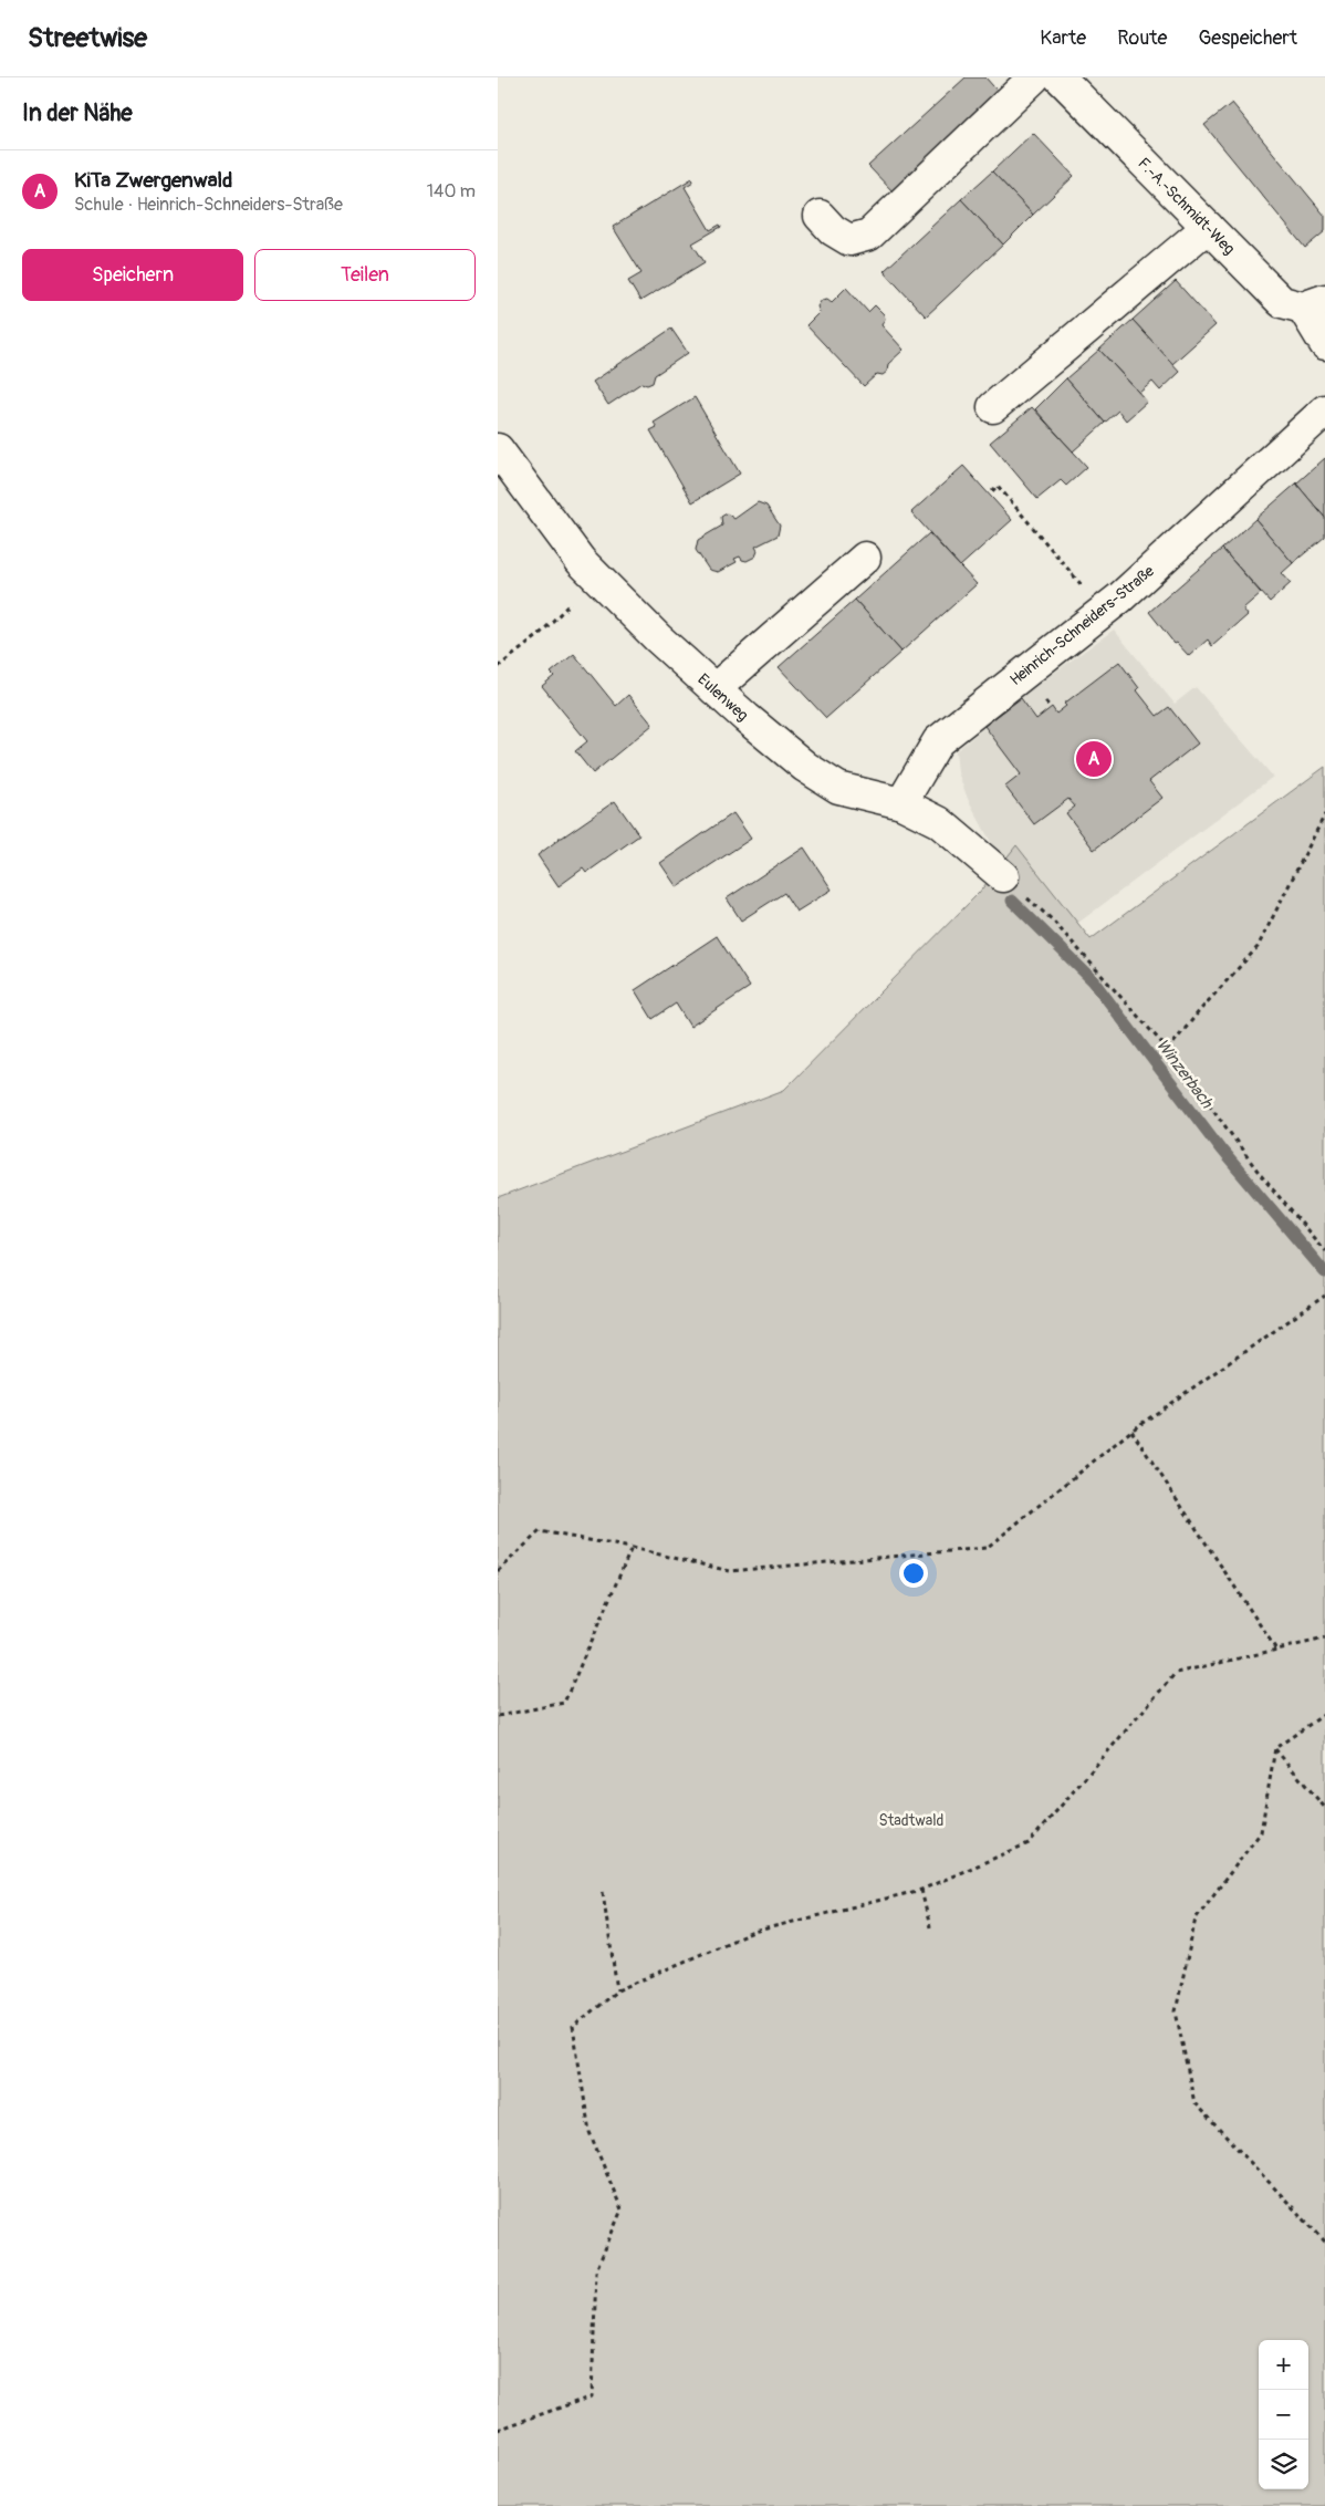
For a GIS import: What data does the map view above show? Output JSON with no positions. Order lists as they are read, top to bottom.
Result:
{
  "streets": {
    "street": ["F.-A.-Schmidt-Weg", "Heinrich-Schneiders-Straße", "Eulenweg"]
  },
  "crossings": [
    ["Heinrich-Schneiders-Straße", "Eulenweg"]
  ],
  "water": ["Winzerbach"],
  "parks": ["Stadtwald"],
  "page": {
    "header": "Streetwise",
    "nav": ["Karte", "Route", "Gespeichert"],
    "heading": "In der Nähe",
    "list": [
      {
        "mark": "A",
        "name": "KiTa Zwergenwald",
        "note": "Schule · Heinrich-Schneiders-Straße",
        "value": "140 m"
      }
    ],
    "buttons": ["Speichern", "Teilen"],
    "pins": "A",
    "map_buttons": ["+", "−"]
  }
}
